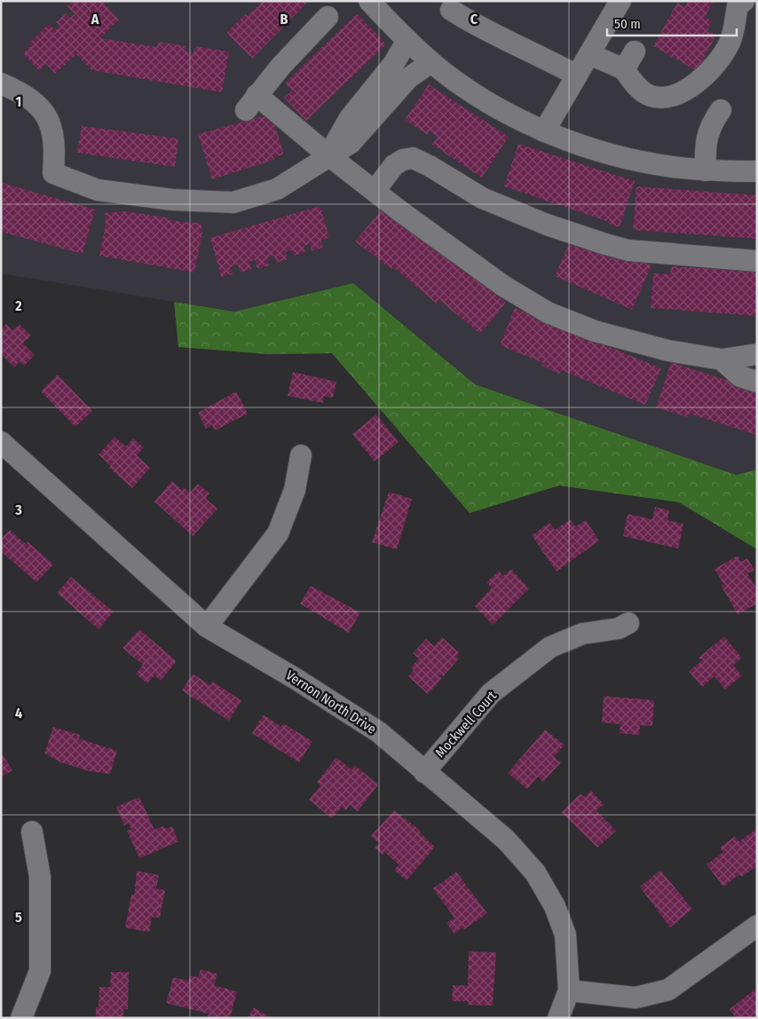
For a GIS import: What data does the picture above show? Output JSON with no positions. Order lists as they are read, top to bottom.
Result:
{
  "streets": {
    "street": ["Vernon North Drive", "Mockwell Court"]
  },
  "crossings": [
    ["Vernon North Drive", "Mockwell Court"]
  ],
  "scale_bar": "50 m",
  "grid": {
    "columns": ["A", "B", "C"],
    "rows": [
      "1",
      "2",
      "3",
      "4",
      "5"
    ]
  }
}
